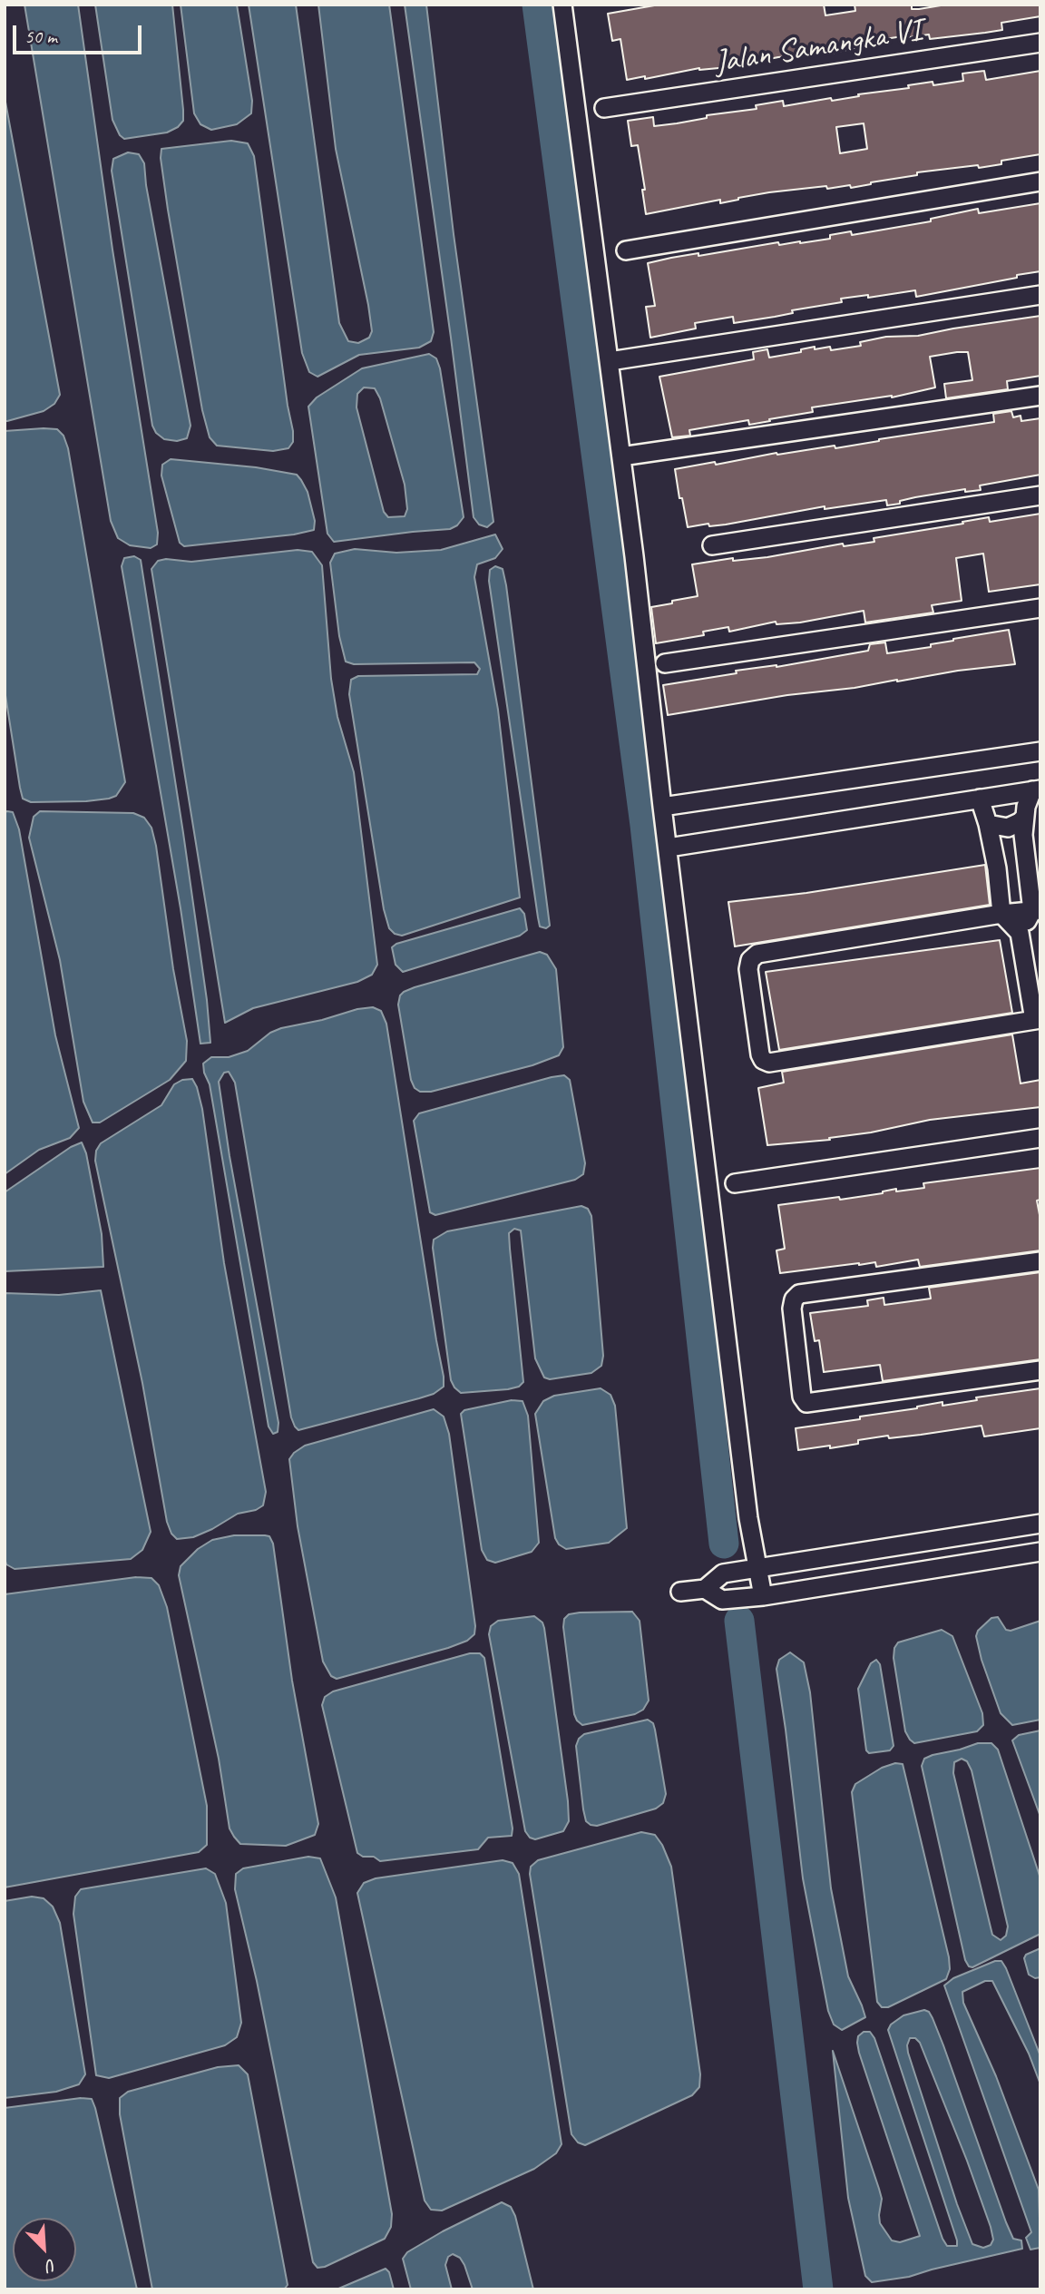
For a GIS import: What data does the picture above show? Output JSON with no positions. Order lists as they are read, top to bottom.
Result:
{
  "streets": {
    "street": ["Jalan Samangka VI"]
  },
  "scale_bar": "50 m",
  "north": "bottom right"
}
